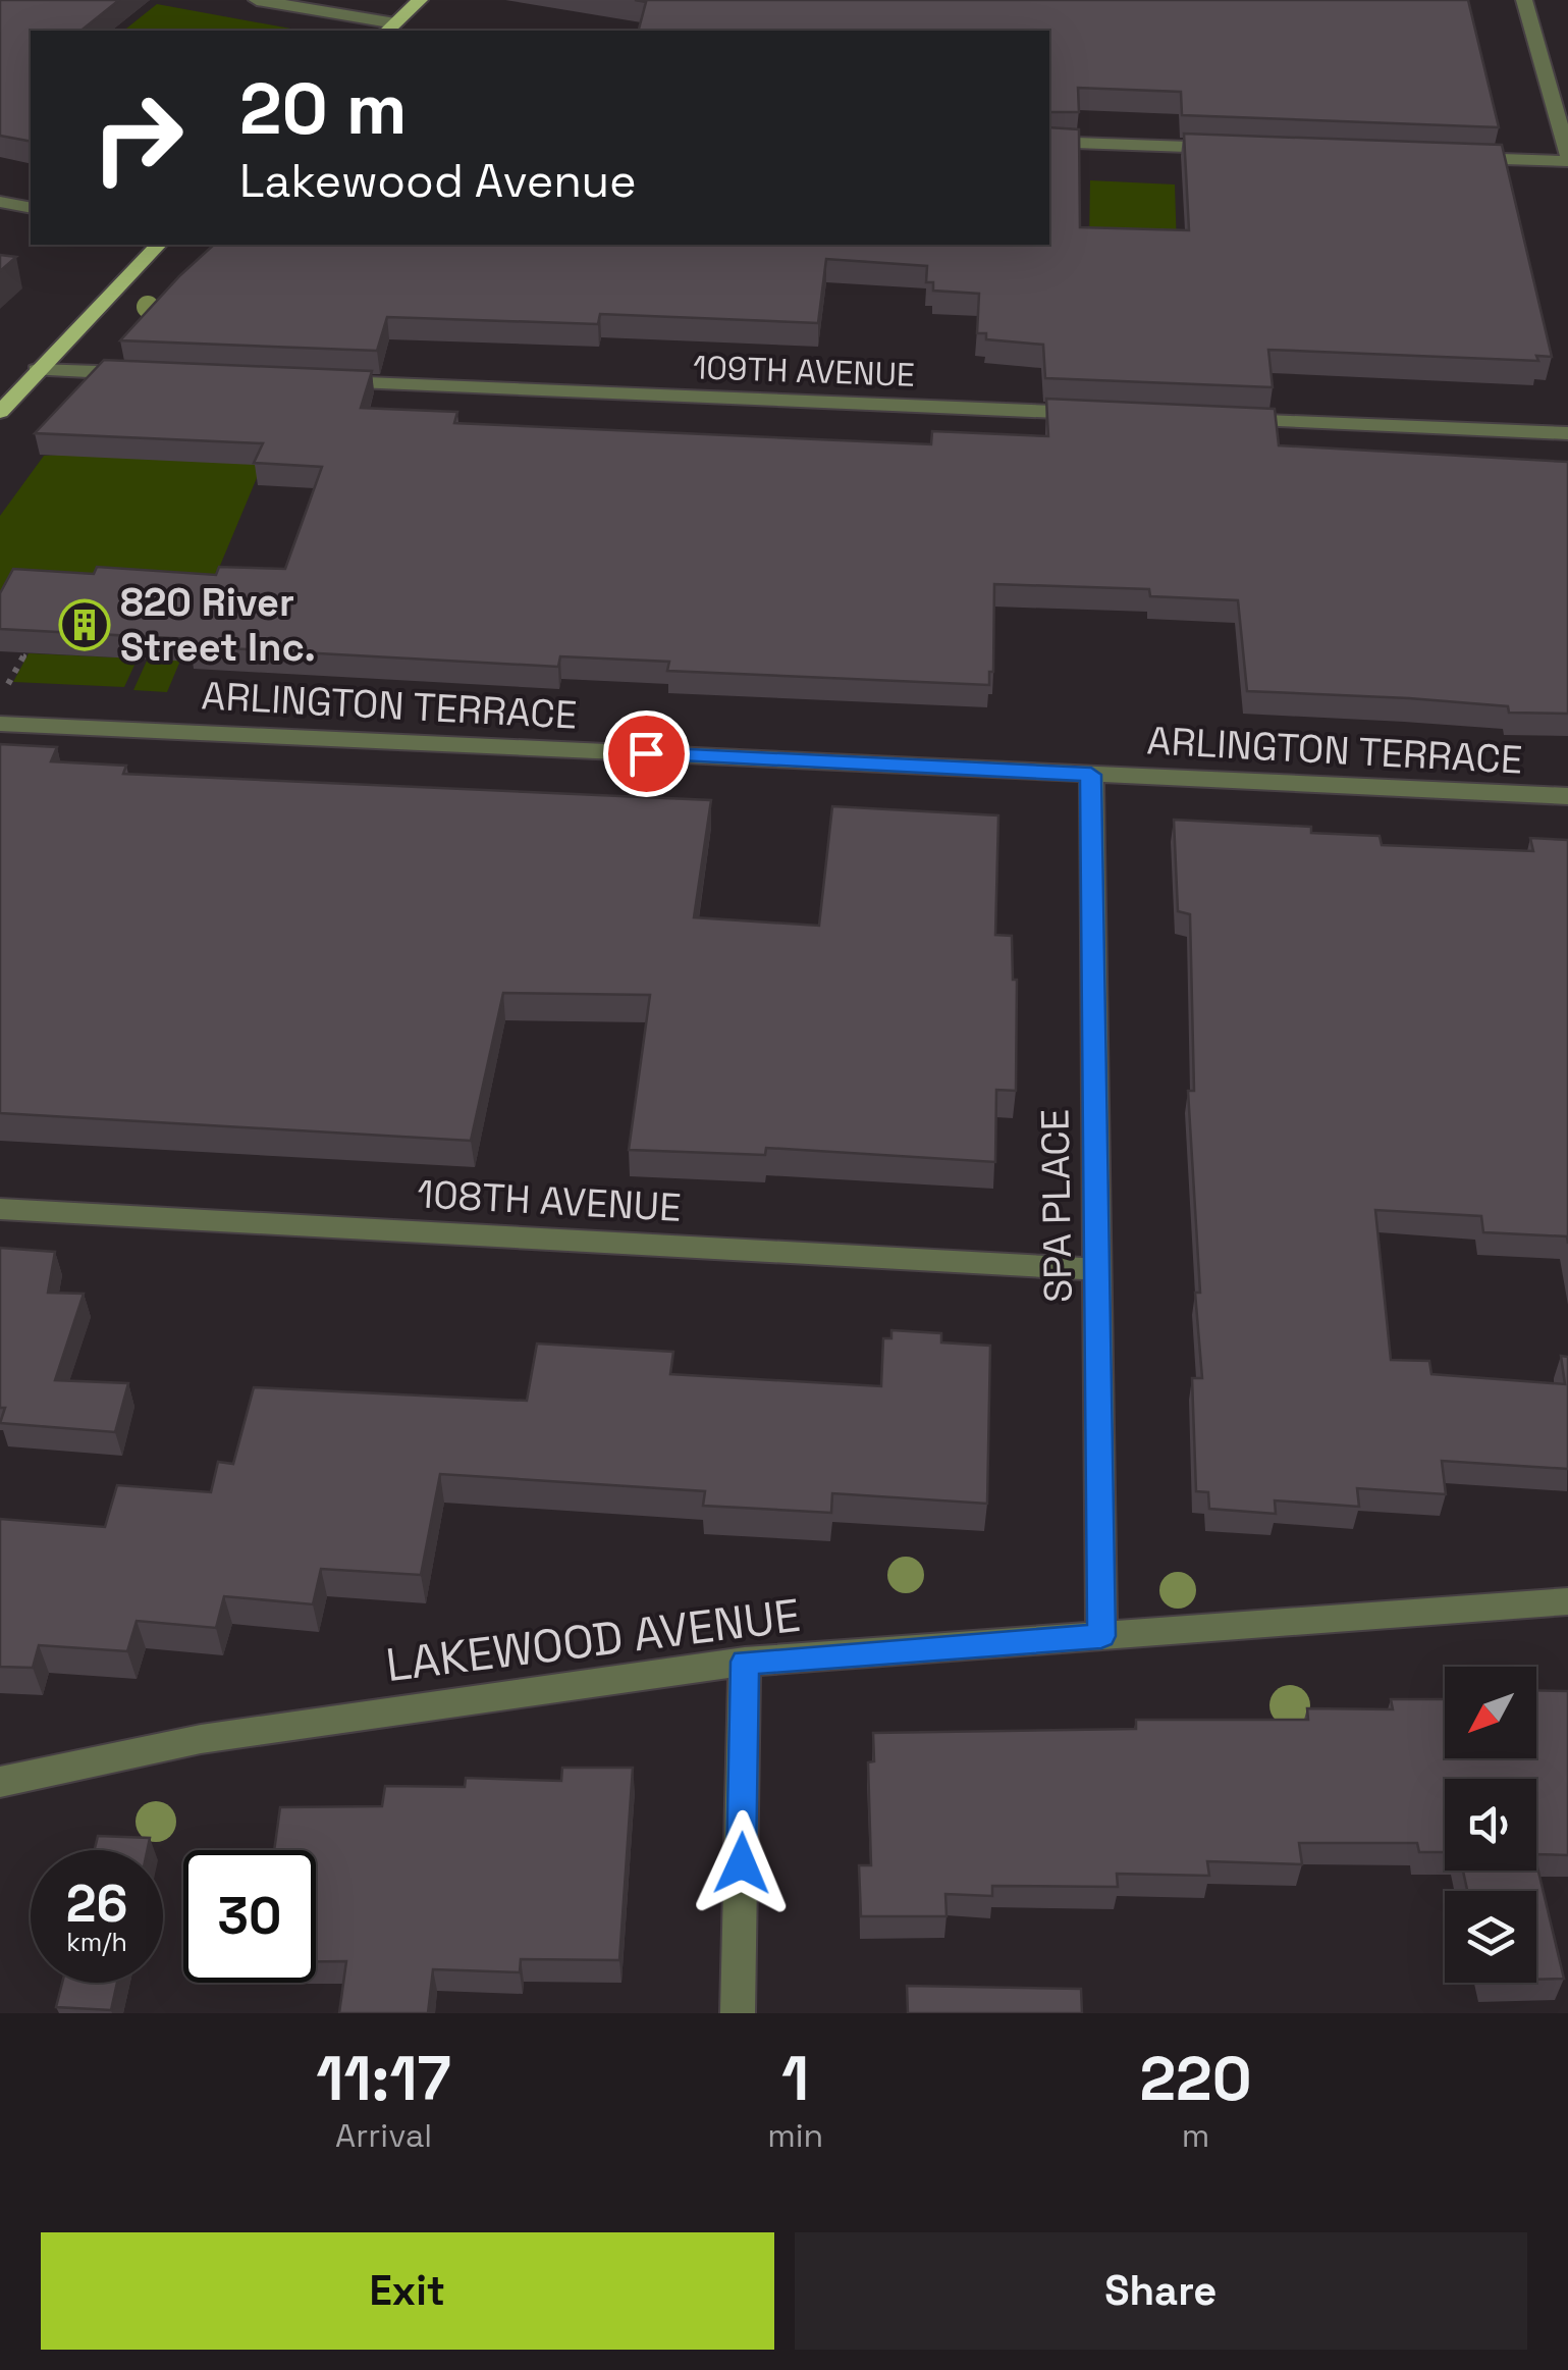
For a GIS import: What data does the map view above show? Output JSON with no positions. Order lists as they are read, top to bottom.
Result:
{
  "streets": {
    "street": [
      "109TH AVENUE",
      "ARLINGTON TERRACE",
      "108TH AVENUE",
      "SPA PLACE",
      "LAKEWOOD AVENUE"
    ]
  },
  "crossings": [
    ["ARLINGTON TERRACE", "SPA PLACE"],
    ["108TH AVENUE", "SPA PLACE"],
    ["SPA PLACE", "LAKEWOOD AVENUE"]
  ],
  "places": {
    "building": ["820 River Street Inc."]
  },
  "north": "bottom left",
  "page": {
    "turn": ["20 m", "Lakewood Avenue"],
    "speed": "26 km/h",
    "limit": "30",
    "eta": [
      "11:17",
      "Arrival",
      "1",
      "min",
      "220",
      "m"
    ],
    "buttons": ["Exit", "Share"]
  }
}
